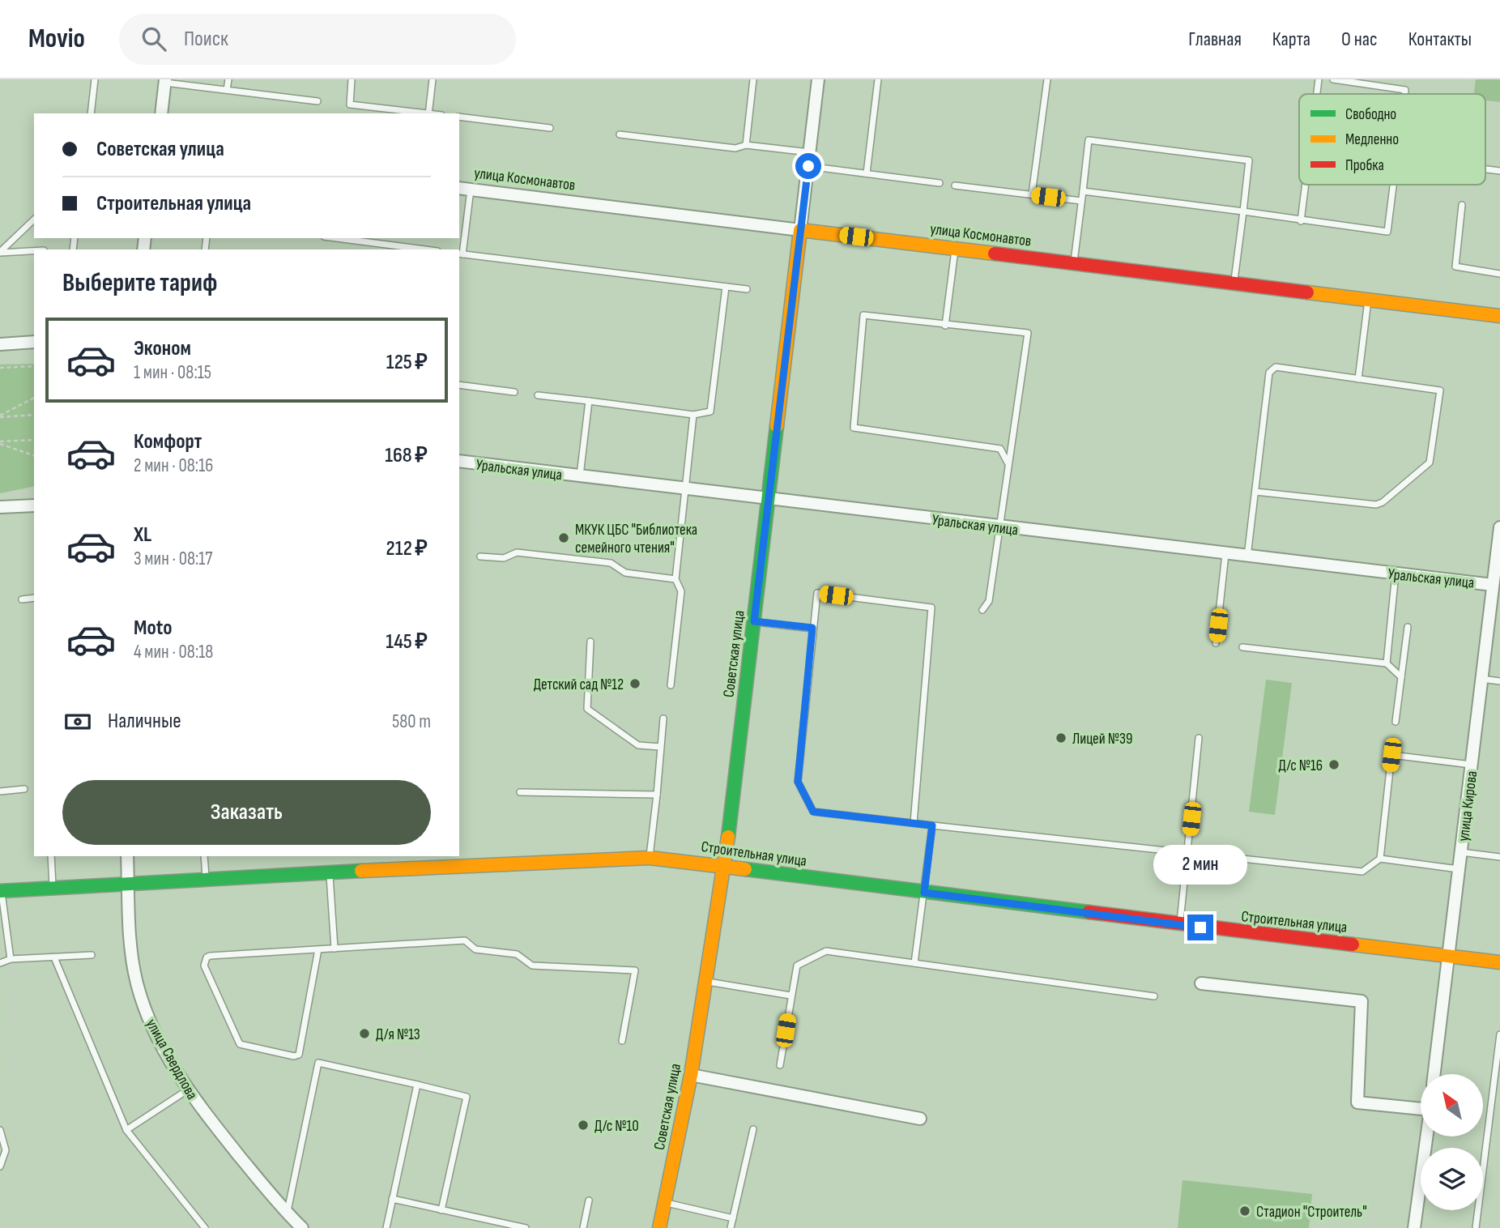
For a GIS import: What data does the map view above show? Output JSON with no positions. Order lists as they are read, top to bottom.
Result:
{
  "streets": {
    "street": [
      "улица Космонавтов",
      "Уральская улица",
      "Советская улица",
      "улица Кирова",
      "Строительная улица",
      "улица Свердлова"
    ]
  },
  "crossings": [
    ["улица Космонавтов", "Советская улица"],
    ["Уральская улица", "Советская улица"],
    ["Уральская улица", "улица Кирова"],
    ["Советская улица", "Строительная улица"],
    ["улица Кирова", "Строительная улица"],
    ["Строительная улица", "улица Свердлова"]
  ],
  "places": [
    "МКУК ЦБС \"Библиотека семейного чтения\"",
    "Детский сад №12",
    "Лицей №39",
    "Д/с №16",
    "Д/я №13",
    "Д/с №10",
    "Стадион \"Строитель\""
  ],
  "legend": ["Свободно", "Медленно", "Пробка"],
  "north": "top left",
  "page": {
    "header": "Movio",
    "search": "Поиск",
    "nav": [
      "Главная",
      "Карта",
      "О нас",
      "Контакты"
    ],
    "banner": ["Советская улица", "Строительная улица"],
    "heading": "Выберите тариф",
    "list": [
      {
        "name": "Эконом",
        "note": "1 мин · 08:15",
        "value": "125 ₽"
      },
      {
        "name": "Комфорт",
        "note": "2 мин · 08:16",
        "value": "168 ₽"
      },
      {
        "name": "XL",
        "note": "3 мин · 08:17",
        "value": "212 ₽"
      },
      {
        "name": "Moto",
        "note": "4 мин · 08:18",
        "value": "145 ₽"
      }
    ],
    "pay": ["Наличные", "580 m"],
    "buttons": "Заказать",
    "bubble": "2 мин"
  }
}
